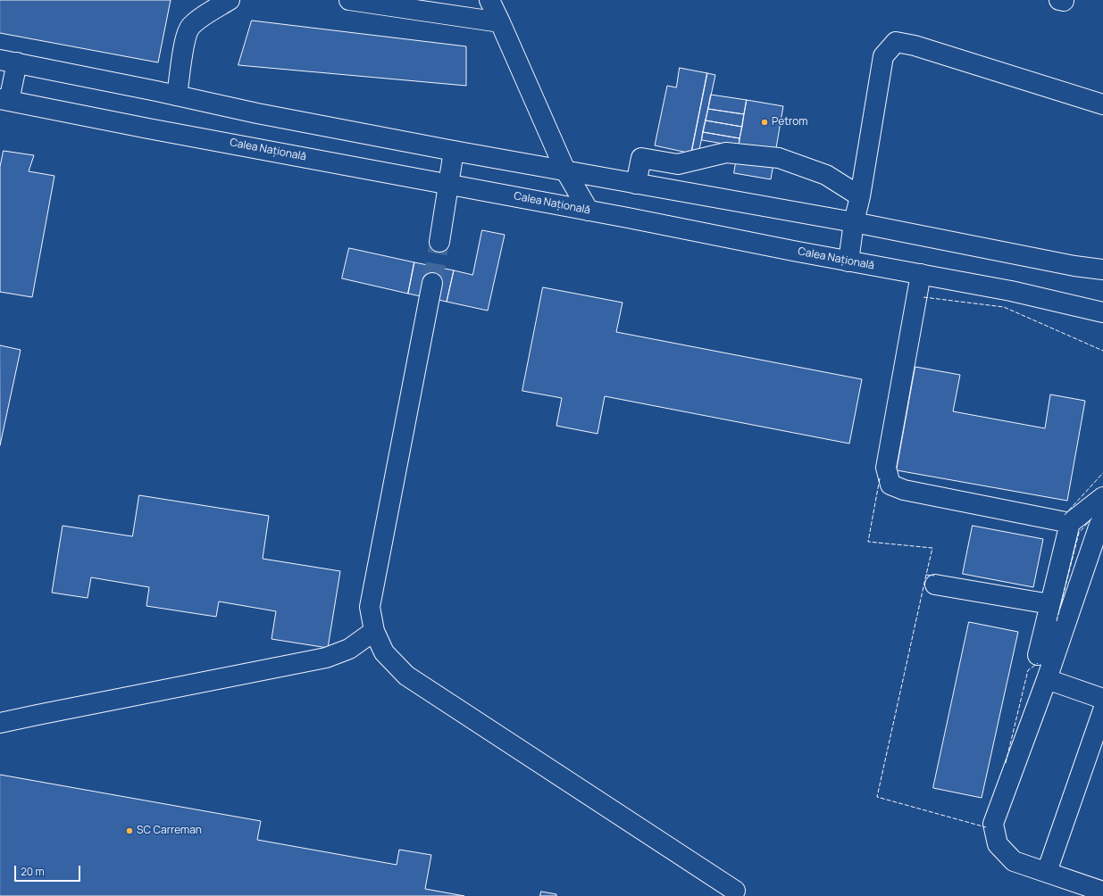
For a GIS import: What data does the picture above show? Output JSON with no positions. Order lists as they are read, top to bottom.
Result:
{
  "streets": {
    "main road": ["Calea Națională"]
  },
  "places": ["Petrom", "SC Carreman"],
  "scale_bar": "20 m"
}
